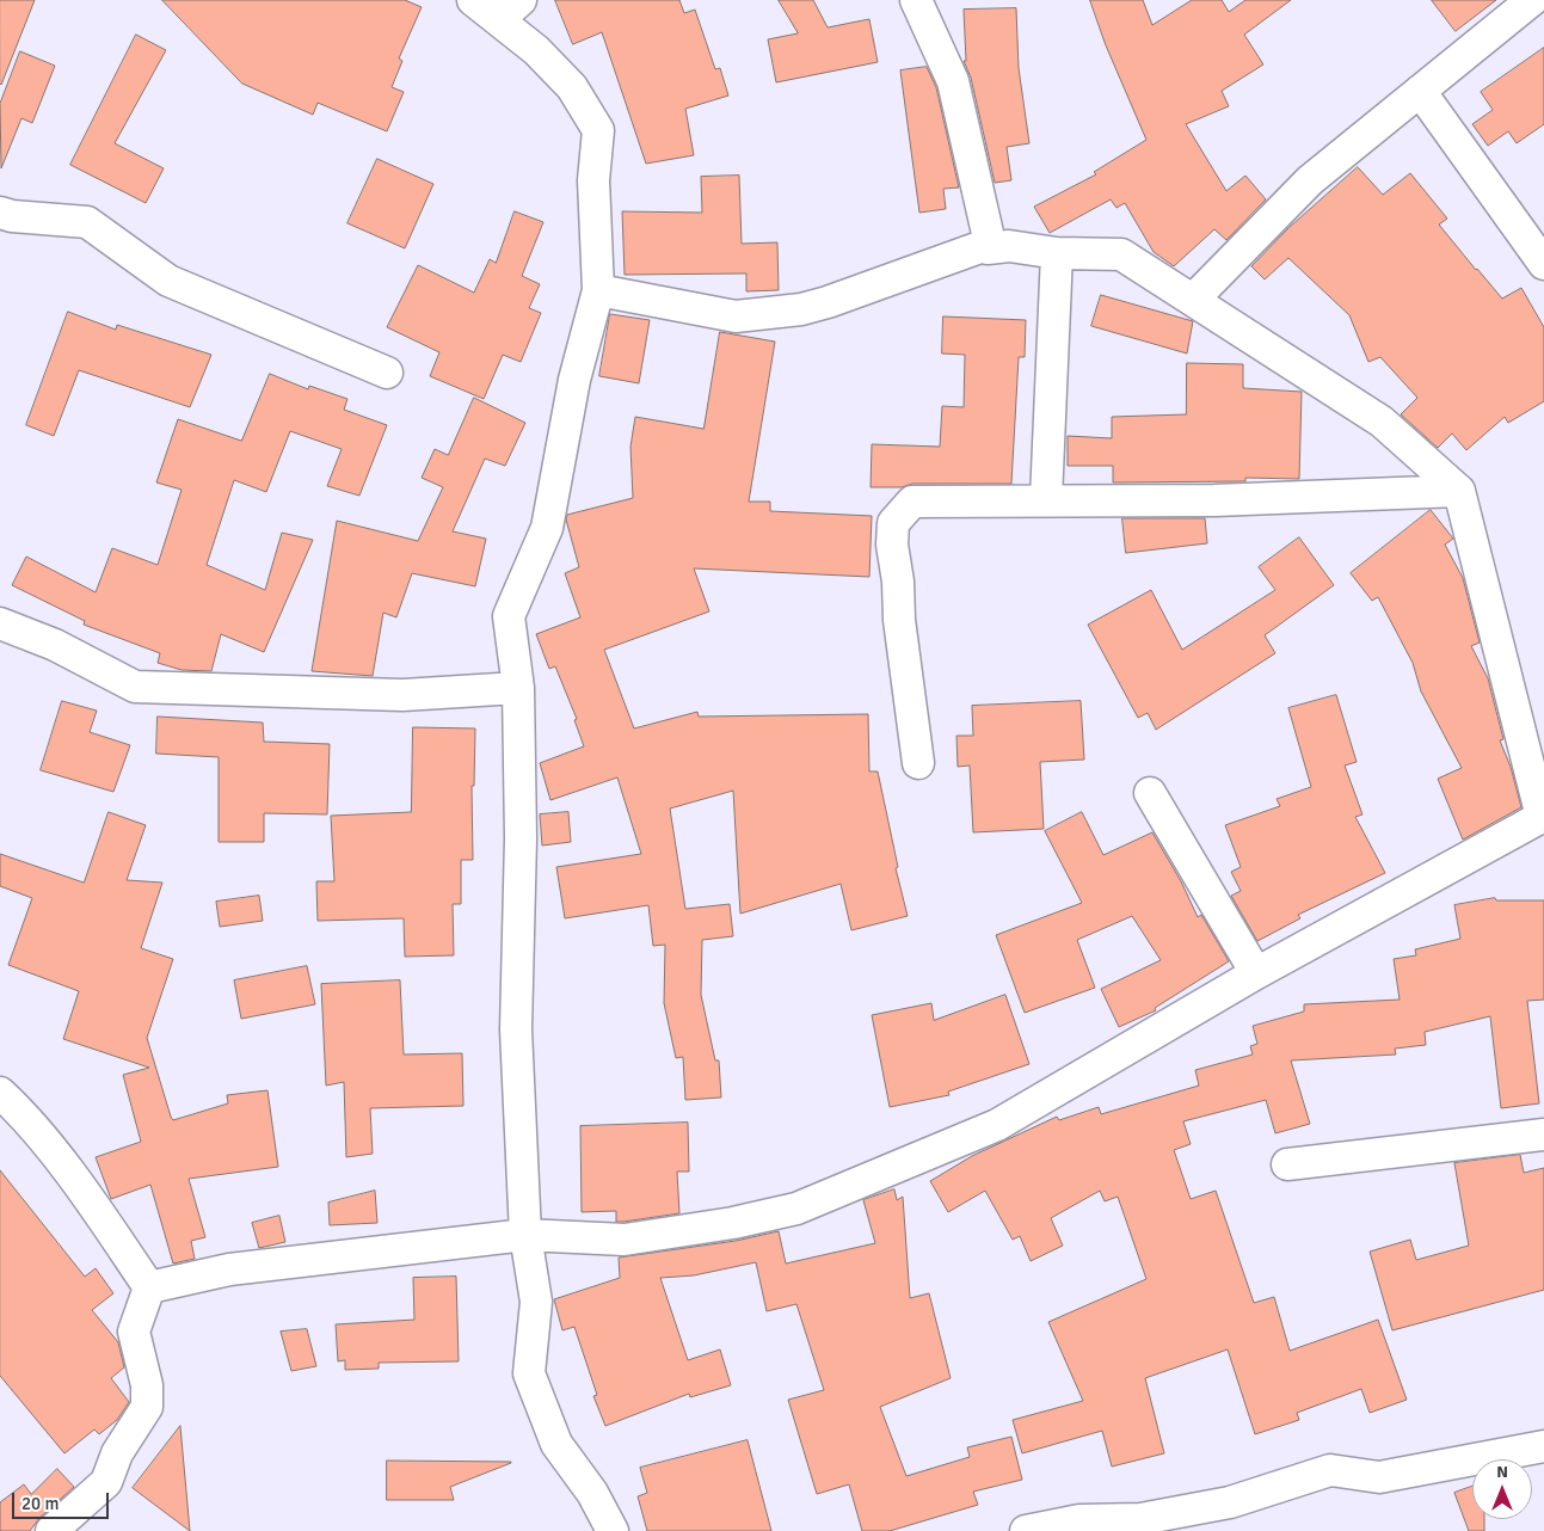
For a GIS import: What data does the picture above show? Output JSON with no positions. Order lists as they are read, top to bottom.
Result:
{
  "scale_bar": "20 m",
  "north": "top"
}
